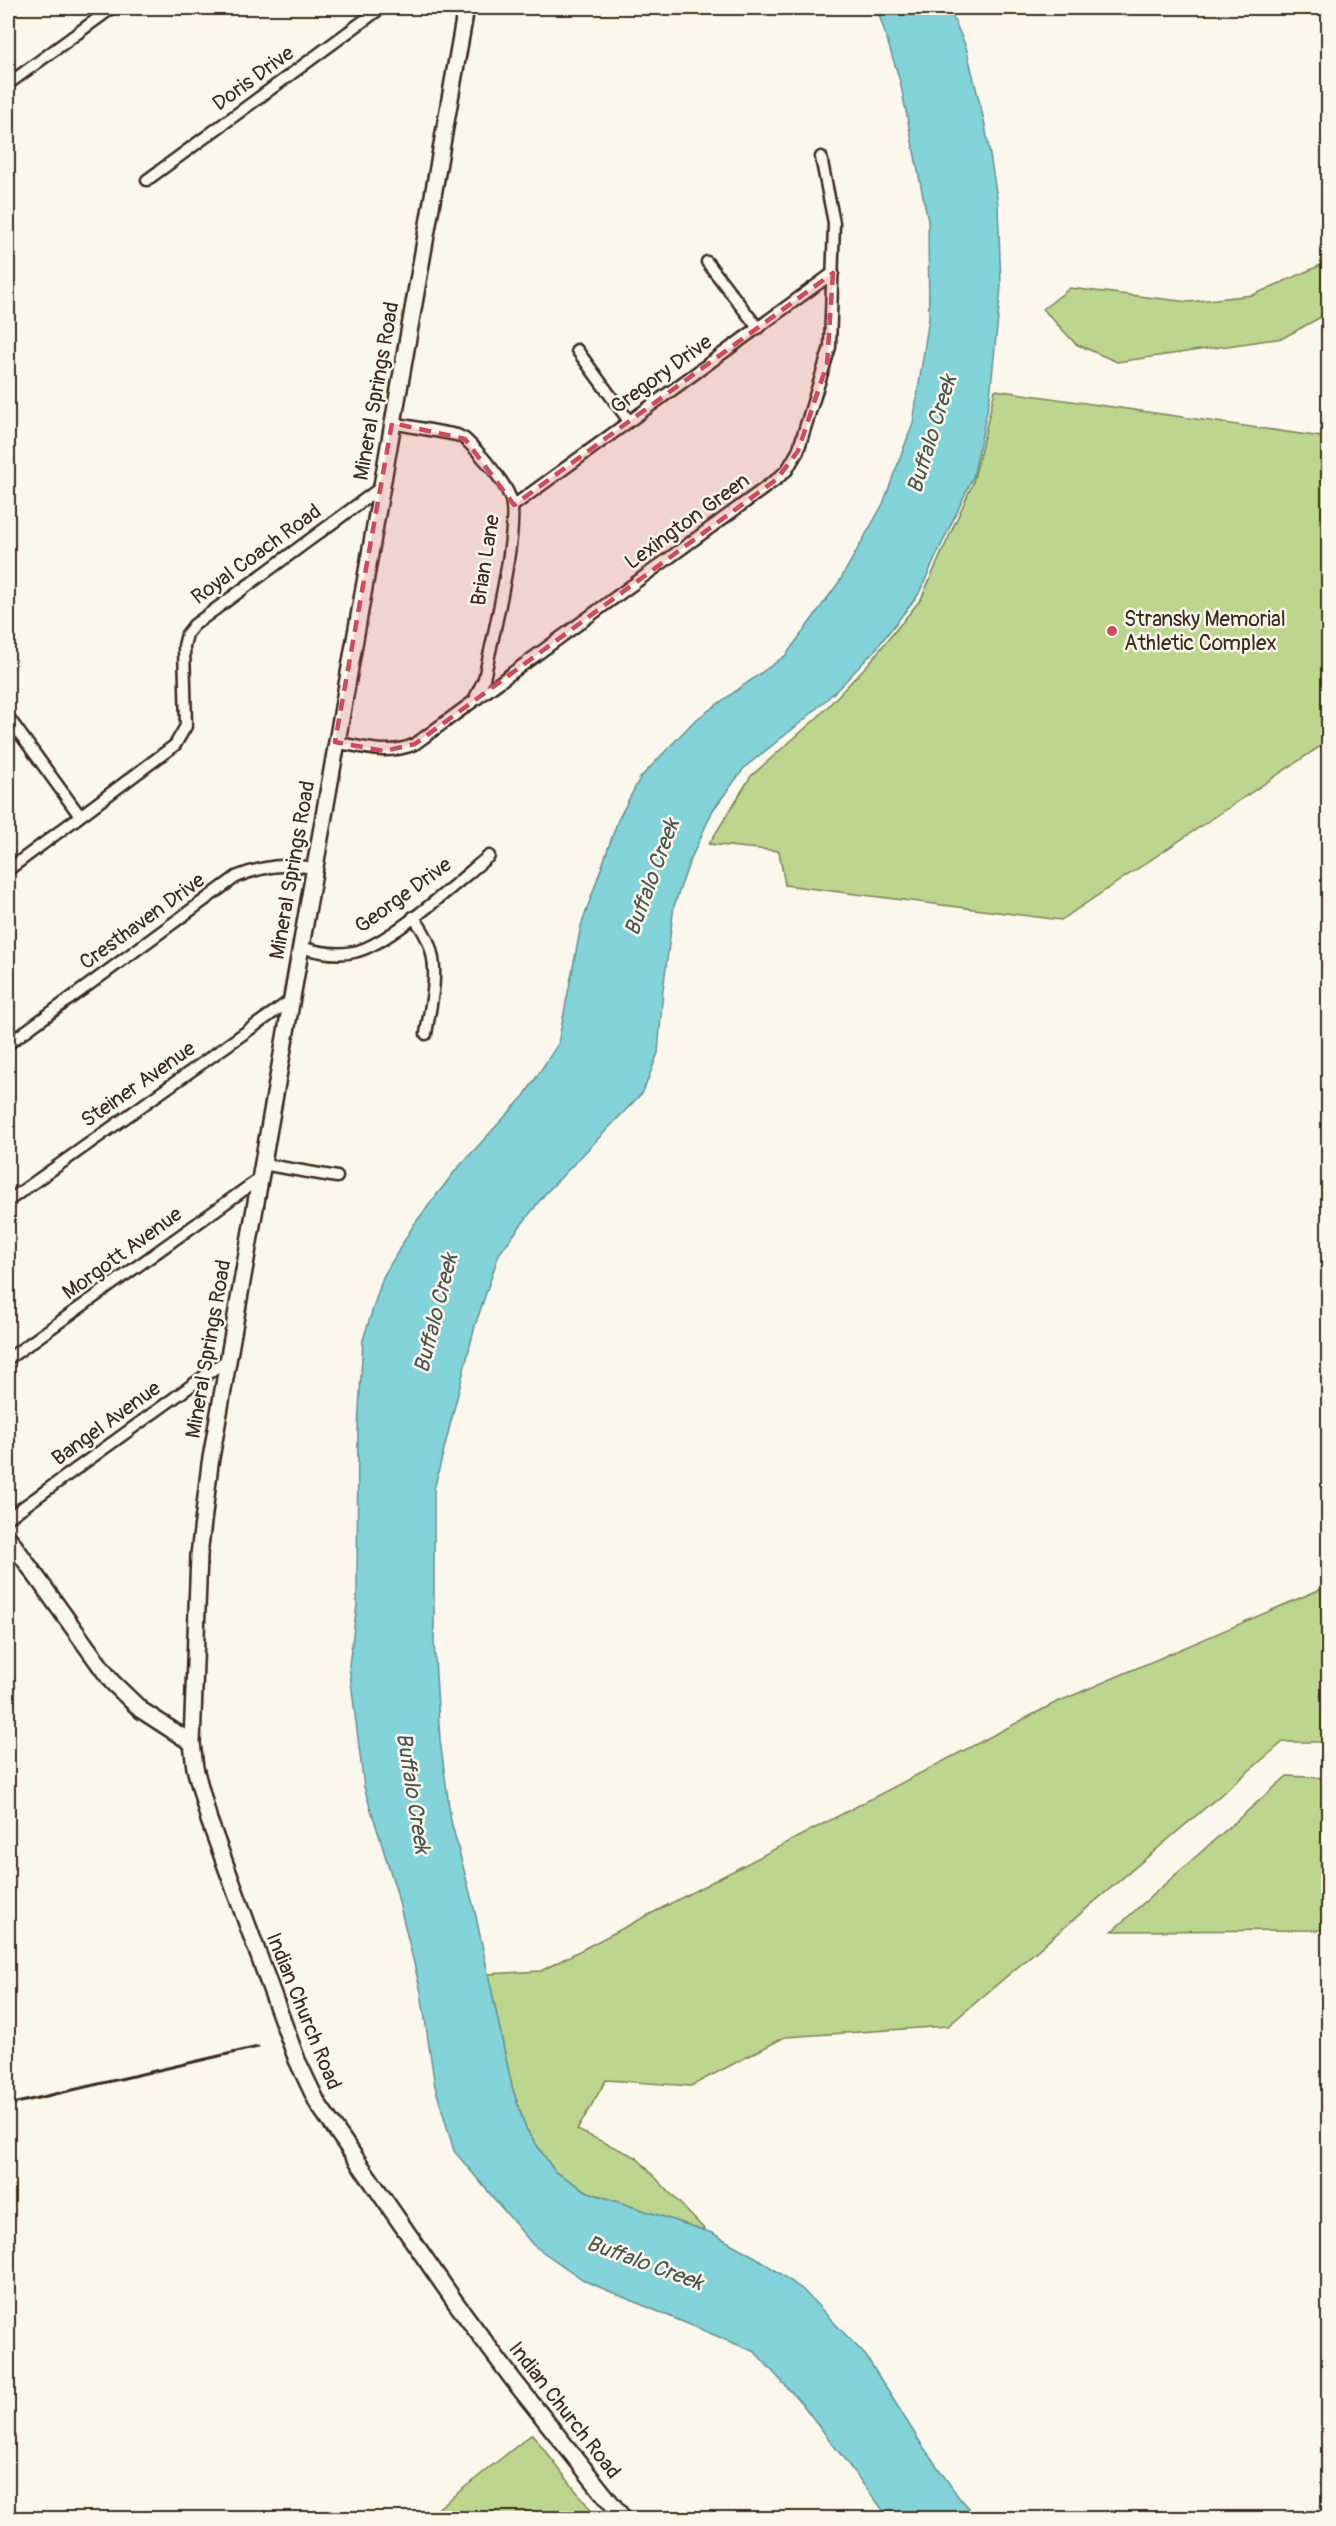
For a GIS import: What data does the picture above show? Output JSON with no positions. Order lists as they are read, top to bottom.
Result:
{
  "streets": {
    "street": [
      "Doris Drive",
      "Gregory Drive",
      "Mineral Springs Road",
      "Lexington Green",
      "Royal Coach Road",
      "Brian Lane",
      "George Drive",
      "Cresthaven Drive",
      "Steiner Avenue",
      "Morgott Avenue",
      "Bangel Avenue",
      "Indian Church Road"
    ]
  },
  "crossings": [
    ["Gregory Drive", "Lexington Green"],
    ["Gregory Drive", "Brian Lane"],
    ["Mineral Springs Road", "Lexington Green"],
    ["Mineral Springs Road", "Royal Coach Road"],
    ["Mineral Springs Road", "Brian Lane"],
    ["Mineral Springs Road", "George Drive"],
    ["Mineral Springs Road", "Cresthaven Drive"],
    ["Mineral Springs Road", "Steiner Avenue"],
    ["Mineral Springs Road", "Morgott Avenue"],
    ["Mineral Springs Road", "Bangel Avenue"],
    ["Mineral Springs Road", "Indian Church Road"],
    ["Lexington Green", "Brian Lane"]
  ],
  "water": ["Buffalo Creek"],
  "places": ["Stransky Memorial Athletic Complex"]
}
